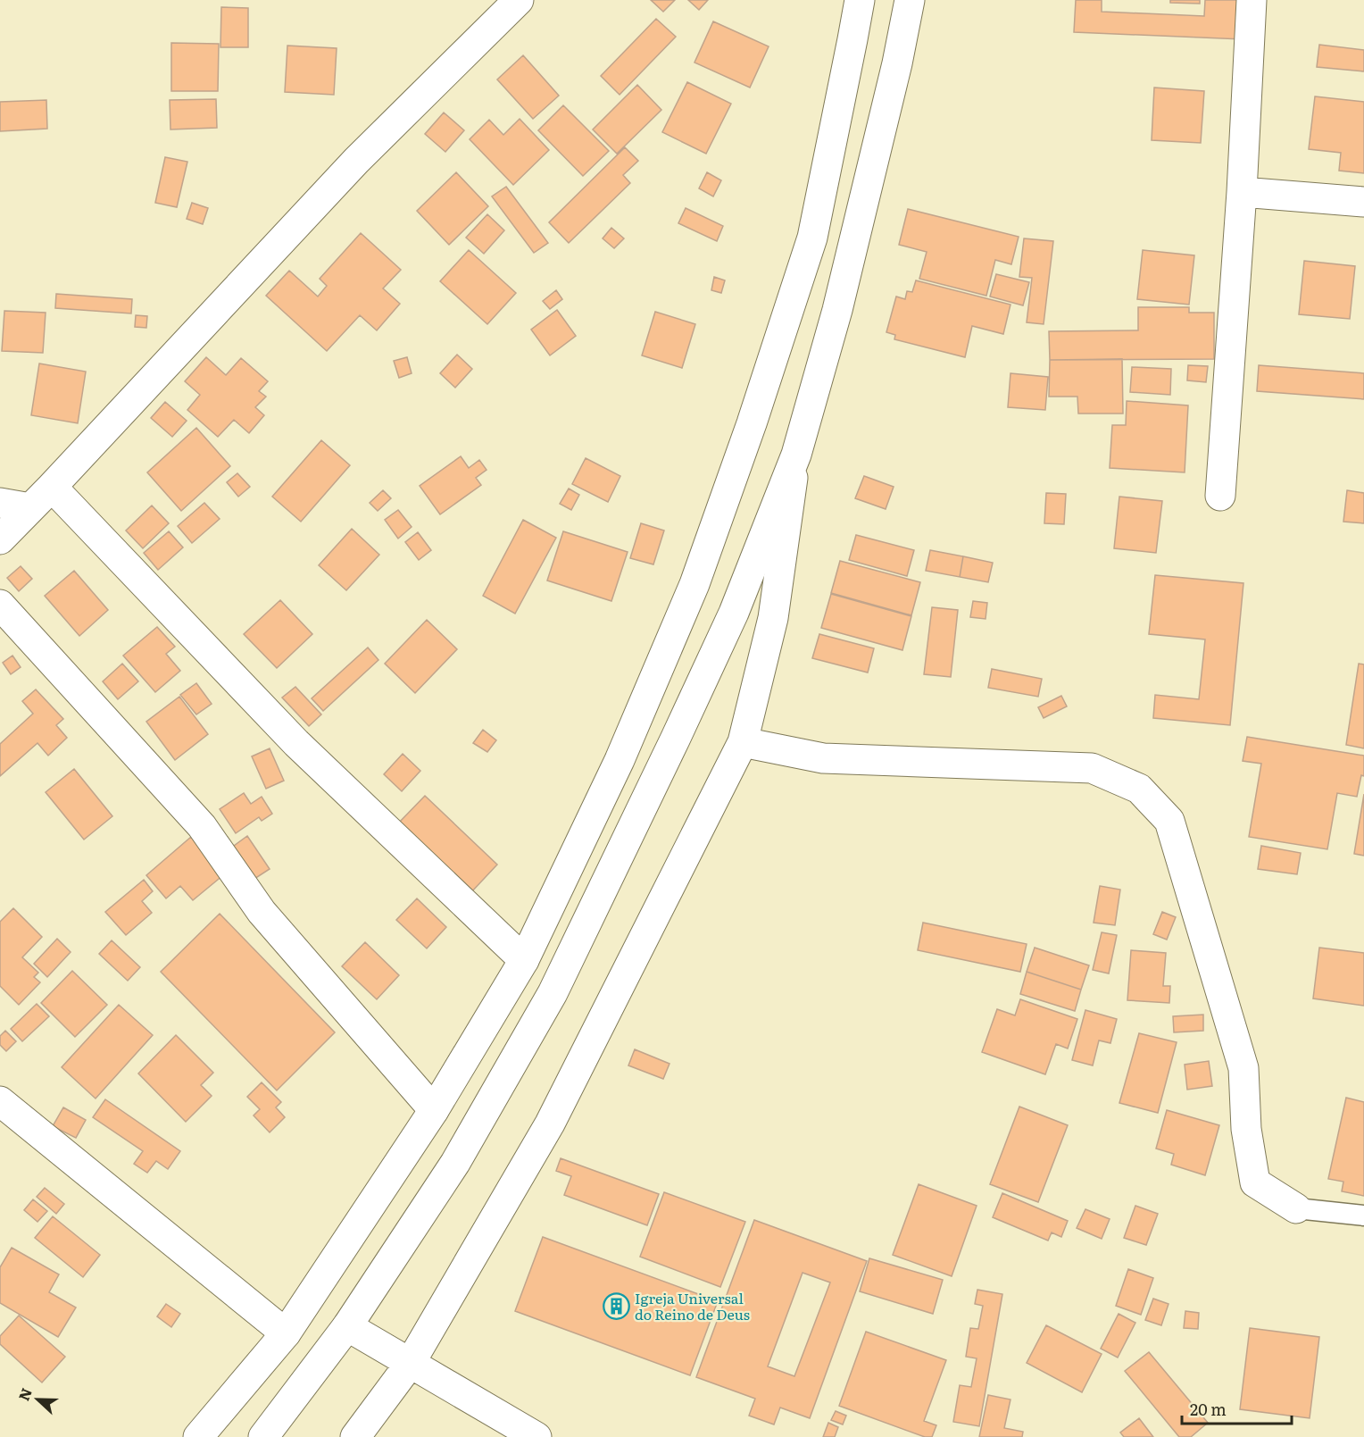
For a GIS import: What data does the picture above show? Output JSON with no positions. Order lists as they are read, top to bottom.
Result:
{
  "places": {
    "building": ["Igreja Universal do Reino de Deus"]
  },
  "scale_bar": "20 m",
  "north": "left"
}
